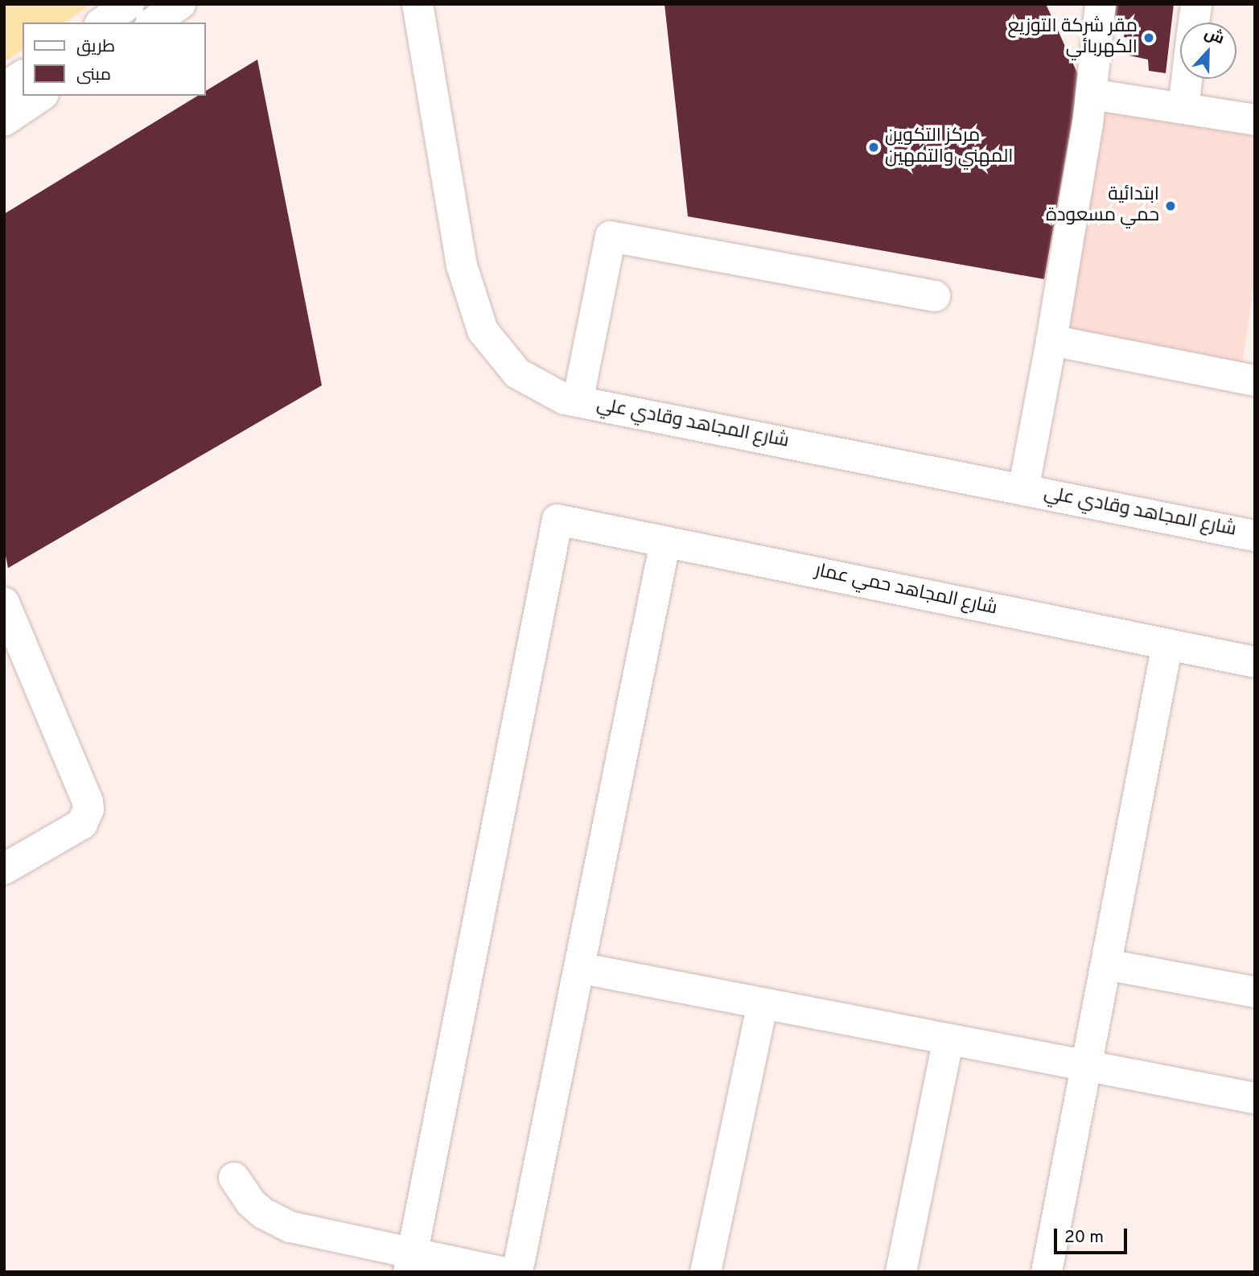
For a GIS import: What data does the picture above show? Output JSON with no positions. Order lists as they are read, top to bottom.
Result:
{
  "streets": {
    "street": ["شارع المجاهد وقادي علي", "شارع المجاهد حمي عمار"]
  },
  "places": ["مقر شركة التوزيع الكهربائي", "مركز التكوين المهني والتمهين", "ابتدائية حمي مسعودة"],
  "legend": ["طريق", "مبنى"],
  "scale_bar": "20 m",
  "north": "top"
}
